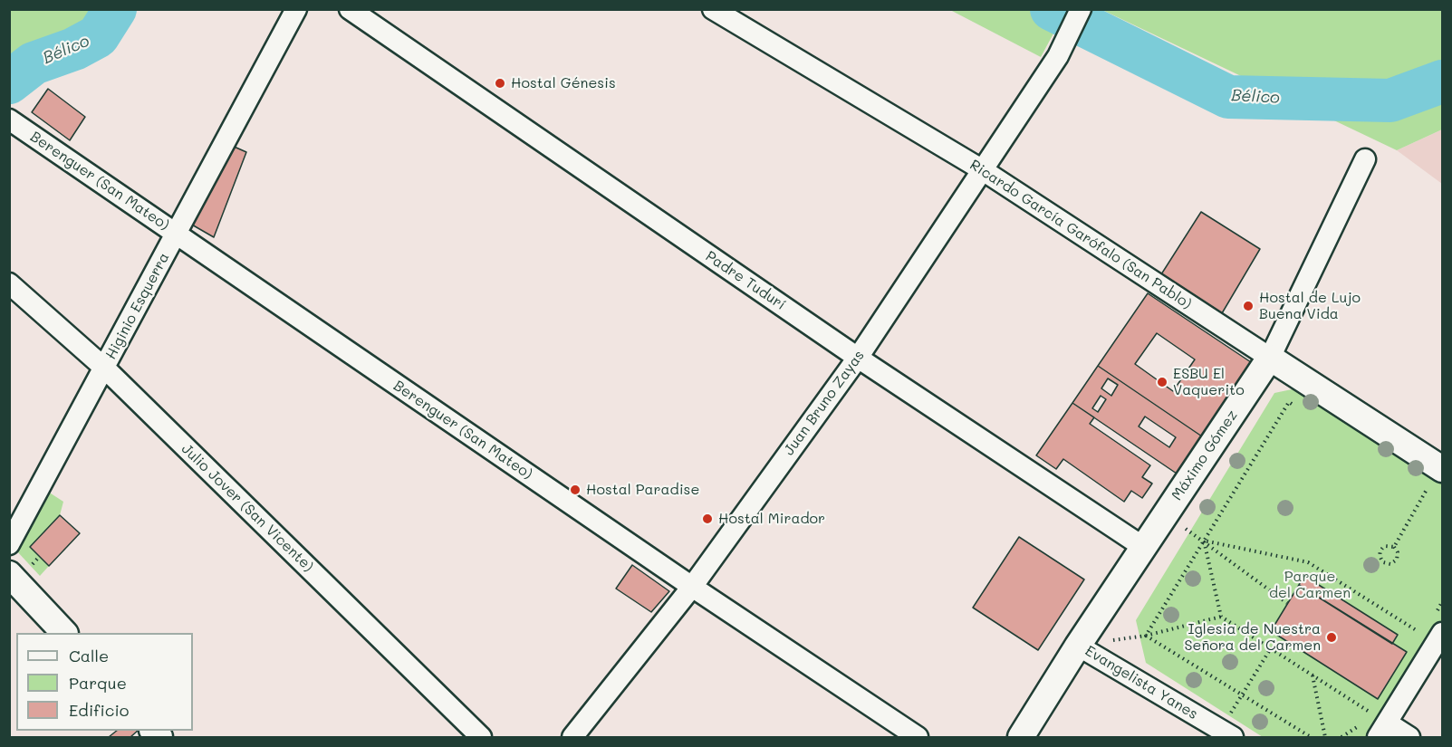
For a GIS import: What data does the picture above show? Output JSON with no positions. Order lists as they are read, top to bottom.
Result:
{
  "streets": {
    "street": [
      "Berenguer (San Mateo)",
      "Ricardo García Garófalo (San Pablo)",
      "Padre Tudurí",
      "Higinio Esquerra",
      "Juan Bruno Zayas",
      "Máximo Gómez",
      "Julio Jover (San Vicente)",
      "Evangelista Yanes"
    ]
  },
  "crossings": [
    ["Berenguer (San Mateo)", "Higinio Esquerra"],
    ["Berenguer (San Mateo)", "Juan Bruno Zayas"],
    ["Ricardo García Garófalo (San Pablo)", "Juan Bruno Zayas"],
    ["Ricardo García Garófalo (San Pablo)", "Máximo Gómez"],
    ["Padre Tudurí", "Juan Bruno Zayas"],
    ["Padre Tudurí", "Máximo Gómez"],
    ["Higinio Esquerra", "Julio Jover (San Vicente)"],
    ["Máximo Gómez", "Evangelista Yanes"]
  ],
  "water": ["Bélico"],
  "parks": ["Parque del Carmen"],
  "places": [
    "Hostal Génesis",
    "Hostal de Lujo Buena Vida",
    "ESBU El Vaquerito",
    "Hostal Paradise",
    "Hostal Mirador",
    "Iglesia de Nuestra Señora del Carmen"
  ],
  "legend": ["Calle", "Parque", "Edificio"]
}
